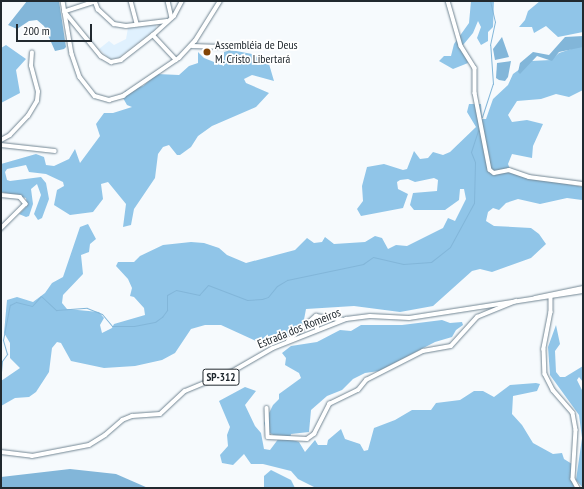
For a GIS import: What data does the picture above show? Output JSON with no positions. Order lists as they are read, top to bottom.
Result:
{
  "streets": {
    "main road": ["Estrada dos Romeiros", "SP-312"]
  },
  "places": ["Assembléia de Deus M. Cristo Libertará"],
  "scale_bar": "200 m"
}
